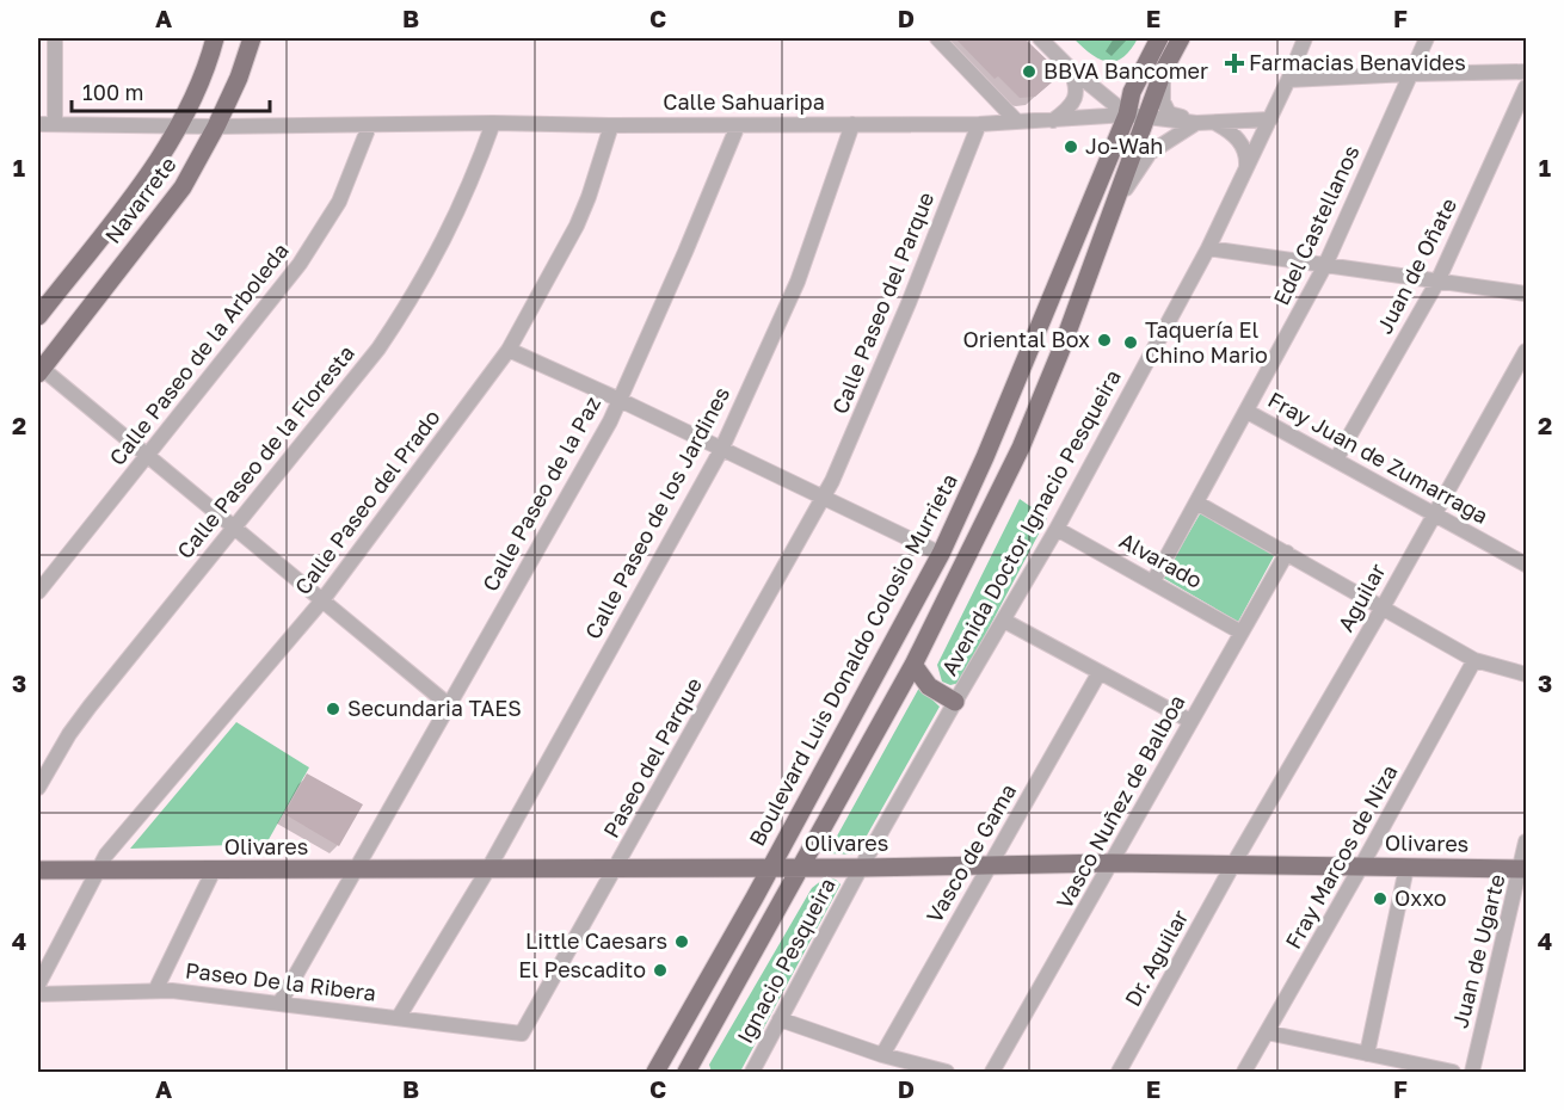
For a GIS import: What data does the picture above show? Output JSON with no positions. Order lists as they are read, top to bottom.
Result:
{
  "streets": {
    "main road": ["Navarrete", "Boulevard Luis Donaldo Colosio Murrieta", "Olivares"],
    "street": [
      "Calle Sahuaripa",
      "Edel Castellanos",
      "Juan de Oñate",
      "Calle Paseo del Parque",
      "Calle Paseo de la Arboleda",
      "Calle Paseo de la Floresta",
      "Fray Juan de Zumarraga",
      "Calle Paseo de la Paz",
      "Calle Paseo del Prado",
      "Calle Paseo de los Jardines",
      "Avenida Doctor Ignacio Pesqueira",
      "Alvarado",
      "Aguilar",
      "Paseo del Parque",
      "Vasco Nuñez de Balboa",
      "Vasco de Gama",
      "Fray Marcos de Niza",
      "Juan de Ugarte",
      "Dr. Aguilar",
      "Ignacio Pesqueira",
      "Paseo De la Ribera"
    ]
  },
  "crossings": [
    ["Calle Sahuaripa", "Navarrete"],
    ["Calle Sahuaripa", "Calle Paseo del Parque"],
    ["Calle Sahuaripa", "Calle Paseo de la Arboleda"],
    ["Calle Sahuaripa", "Calle Paseo de la Floresta"],
    ["Calle Sahuaripa", "Calle Paseo de la Paz"],
    ["Calle Sahuaripa", "Calle Paseo del Prado"],
    ["Calle Sahuaripa", "Calle Paseo de los Jardines"],
    ["Calle Sahuaripa", "Avenida Doctor Ignacio Pesqueira"],
    ["Calle Sahuaripa", "Boulevard Luis Donaldo Colosio Murrieta"],
    ["Edel Castellanos", "Fray Juan de Zumarraga"],
    ["Edel Castellanos", "Alvarado"],
    ["Juan de Oñate", "Fray Juan de Zumarraga"],
    ["Calle Paseo del Parque", "Paseo del Parque"],
    ["Fray Juan de Zumarraga", "Aguilar"],
    ["Calle Paseo de la Paz", "Olivares"],
    ["Calle Paseo de la Paz", "Paseo De la Ribera"],
    ["Calle Paseo del Prado", "Olivares"],
    ["Calle Paseo de los Jardines", "Olivares"],
    ["Calle Paseo de los Jardines", "Paseo De la Ribera"],
    ["Avenida Doctor Ignacio Pesqueira", "Alvarado"],
    ["Avenida Doctor Ignacio Pesqueira", "Olivares"],
    ["Avenida Doctor Ignacio Pesqueira", "Ignacio Pesqueira"],
    ["Alvarado", "Vasco Nuñez de Balboa"],
    ["Aguilar", "Olivares"],
    ["Aguilar", "Dr. Aguilar"],
    ["Boulevard Luis Donaldo Colosio Murrieta", "Olivares"],
    ["Paseo del Parque", "Olivares"],
    ["Paseo del Parque", "Paseo De la Ribera"],
    ["Vasco Nuñez de Balboa", "Olivares"],
    ["Olivares", "Vasco de Gama"],
    ["Olivares", "Fray Marcos de Niza"],
    ["Olivares", "Juan de Ugarte"],
    ["Olivares", "Dr. Aguilar"],
    ["Olivares", "Ignacio Pesqueira"]
  ],
  "places": {
    "health": ["Farmacias Benavides"],
    "other": [
      "BBVA Bancomer",
      "Jo-Wah",
      "Oriental Box",
      "Taquería El Chino Mario",
      "Secundaria TAES",
      "Oxxo",
      "Little Caesars",
      "El Pescadito"
    ]
  },
  "scale_bar": "100 m",
  "grid": {
    "columns": [
      "A",
      "B",
      "C",
      "D",
      "E",
      "F"
    ],
    "rows": [
      "1",
      "2",
      "3",
      "4"
    ]
  }
}
